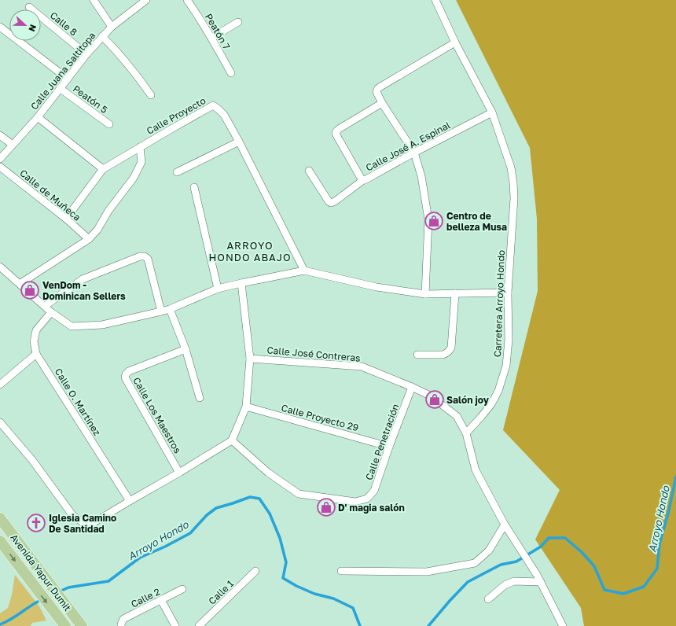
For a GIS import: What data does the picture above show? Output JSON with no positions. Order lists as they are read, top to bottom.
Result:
{
  "streets": {
    "main road": ["Avenida Yapur Dumit"],
    "street": [
      "Calle 8",
      "Peatón 7",
      "Calle Juana Saltitopa",
      "Peatón 5",
      "Calle Proyecto",
      "Calle José A. Espinal",
      "Calle de Muñeca",
      "Carretera Arroyo Hondo",
      "Calle José Contreras",
      "Calle O. Martínez",
      "Calle Los Maestros",
      "Calle Proyecto 29",
      "Calle Penetración",
      "Calle 1",
      "Calle 2"
    ]
  },
  "crossings": [
    ["Calle 8", "Calle Juana Saltitopa"],
    ["Calle Juana Saltitopa", "Peatón 5"],
    ["Calle Proyecto", "Calle de Muñeca"],
    ["Calle José A. Espinal", "Carretera Arroyo Hondo"],
    ["Carretera Arroyo Hondo", "Calle José Contreras"],
    ["Calle José Contreras", "Calle Penetración"],
    ["Calle Proyecto 29", "Calle Penetración"]
  ],
  "districts": ["ARROYO HONDO ABAJO"],
  "water": ["Arroyo Hondo"],
  "places": {
    "shop": [
      "Centro de belleza Musa",
      "VenDom - Dominican Sellers",
      "Salón joy",
      "D' magia salón"
    ],
    "church": ["Iglesia Camino De Santidad"]
  },
  "north": "right"
}
